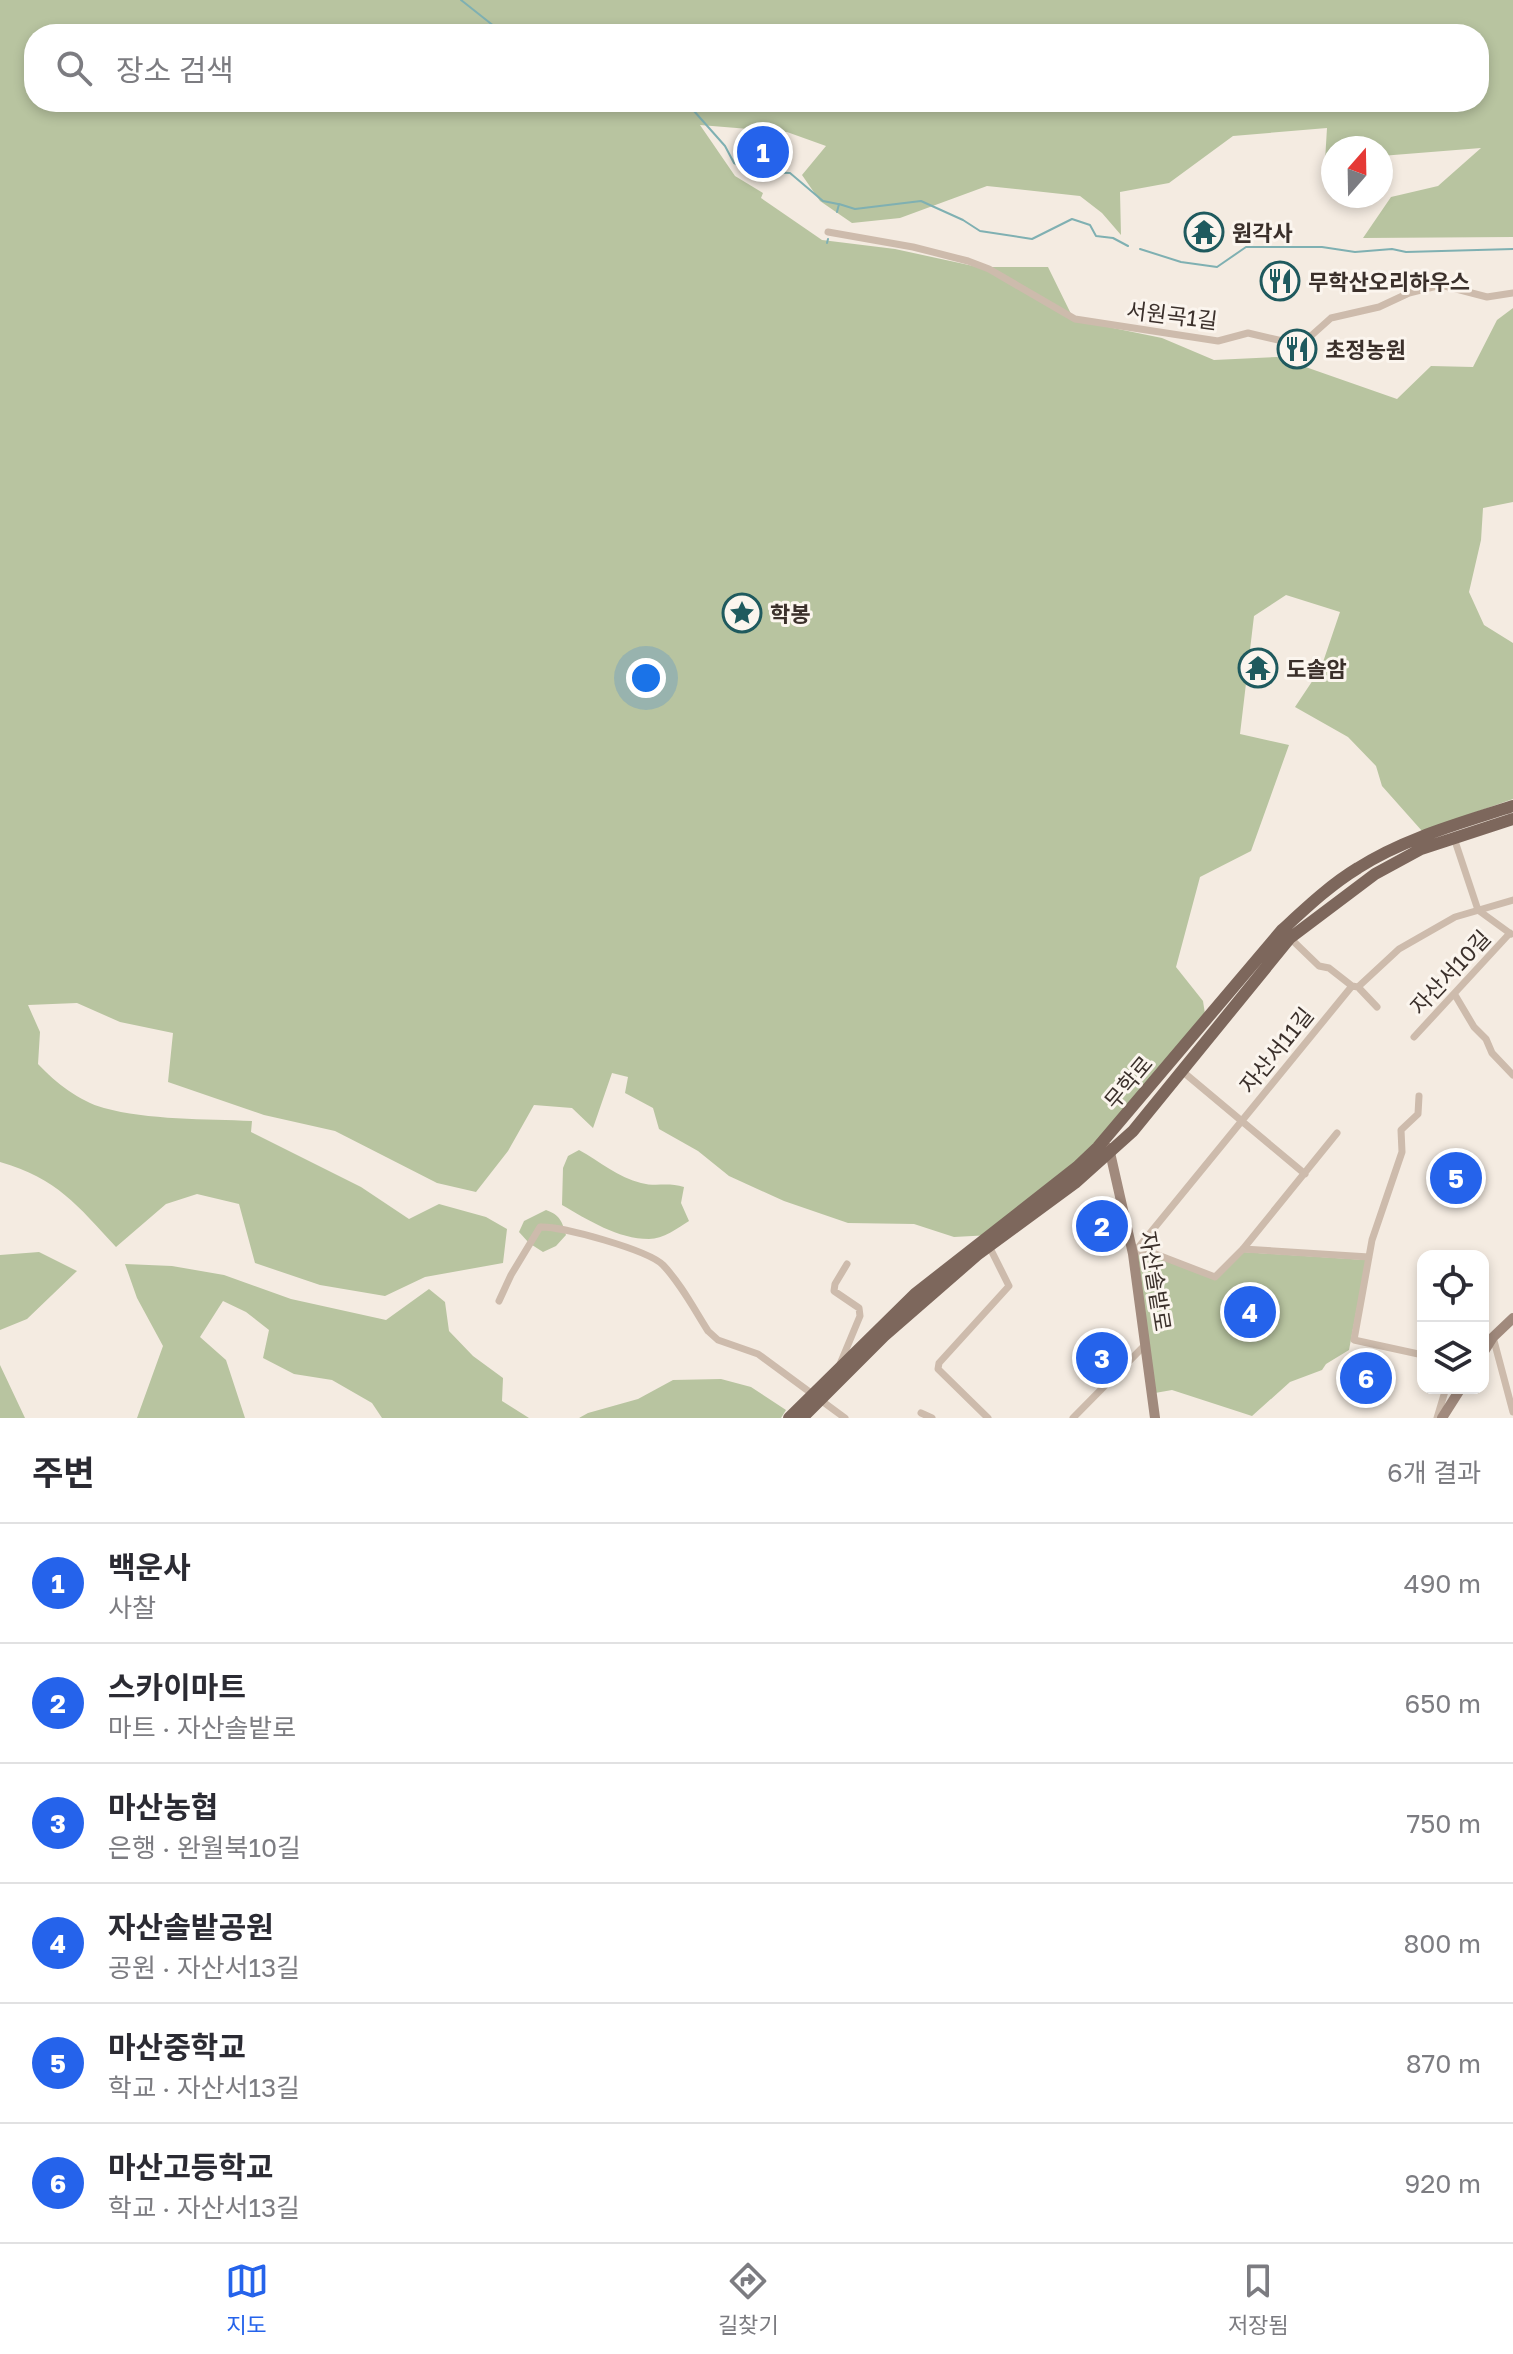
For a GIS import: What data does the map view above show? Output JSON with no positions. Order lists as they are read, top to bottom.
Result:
{
  "streets": {
    "main road": ["무학로", "자산솔밭로"],
    "street": ["서원곡1길", "자산서10길", "자산서11길"]
  },
  "crossings": [
    ["자산서11길", "자산솔밭로"],
    ["무학로", "자산솔밭로"]
  ],
  "places": {
    "temple": ["원각사", "도솔암"],
    "restaurant": ["무학산오리하우스", "초정농원"],
    "place": ["학봉"]
  },
  "north": "top",
  "page": {
    "search": "장소 검색",
    "pins": [
      "1",
      "5",
      "2",
      "4",
      "3",
      "6"
    ],
    "heading": ["주변", "6개 결과"],
    "list": [
      {
        "mark": "1",
        "name": "백운사",
        "note": "사찰",
        "value": "490 m"
      },
      {
        "mark": "2",
        "name": "스카이마트",
        "note": "마트 · 자산솔밭로",
        "value": "650 m"
      },
      {
        "mark": "3",
        "name": "마산농협",
        "note": "은행 · 완월북10길",
        "value": "750 m"
      },
      {
        "mark": "4",
        "name": "자산솔밭공원",
        "note": "공원 · 자산서13길",
        "value": "800 m"
      },
      {
        "mark": "5",
        "name": "마산중학교",
        "note": "학교 · 자산서13길",
        "value": "870 m"
      },
      {
        "mark": "6",
        "name": "마산고등학교",
        "note": "학교 · 자산서13길",
        "value": "920 m"
      }
    ],
    "nav": ["지도", "길찾기", "저장됨"]
  }
}
